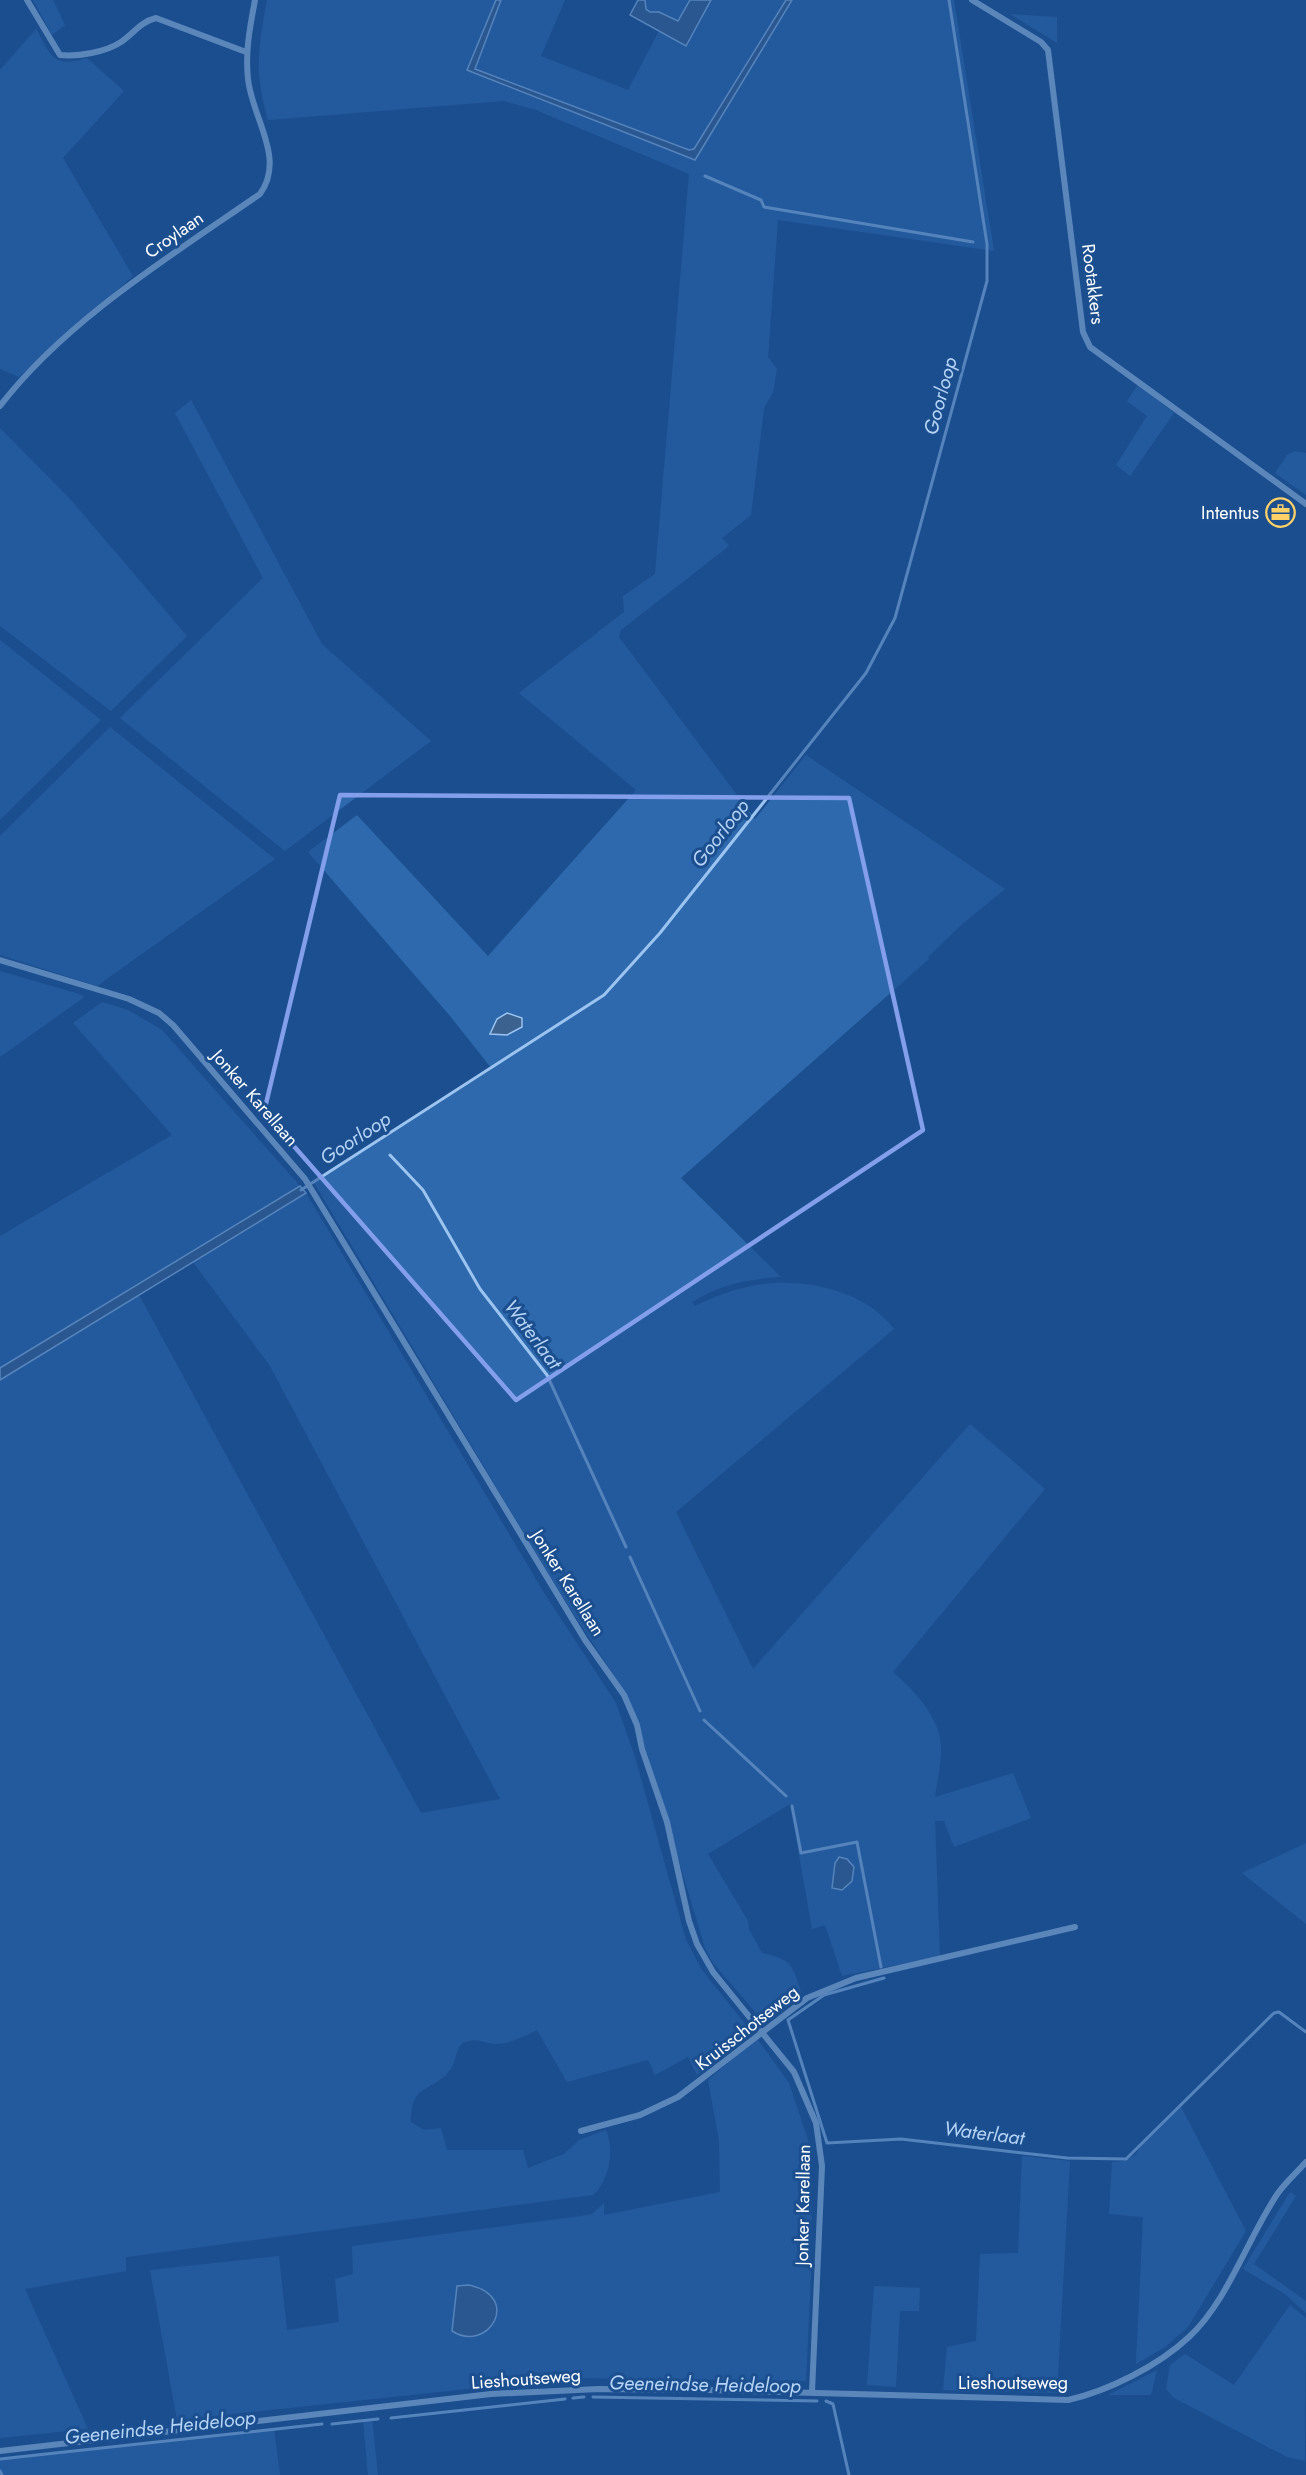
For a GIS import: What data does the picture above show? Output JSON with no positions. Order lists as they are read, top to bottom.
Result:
{
  "streets": {
    "street": [
      "Croylaan",
      "Rootakkers",
      "Jonker Karellaan",
      "Kruisschotseweg",
      "Lieshoutseweg"
    ]
  },
  "crossings": [
    ["Jonker Karellaan", "Kruisschotseweg"],
    ["Jonker Karellaan", "Lieshoutseweg"]
  ],
  "water": ["Goorloop", "Waterlaat", "Geeneindse Heideloop"],
  "places": {
    "office": ["Intentus"]
  }
}
